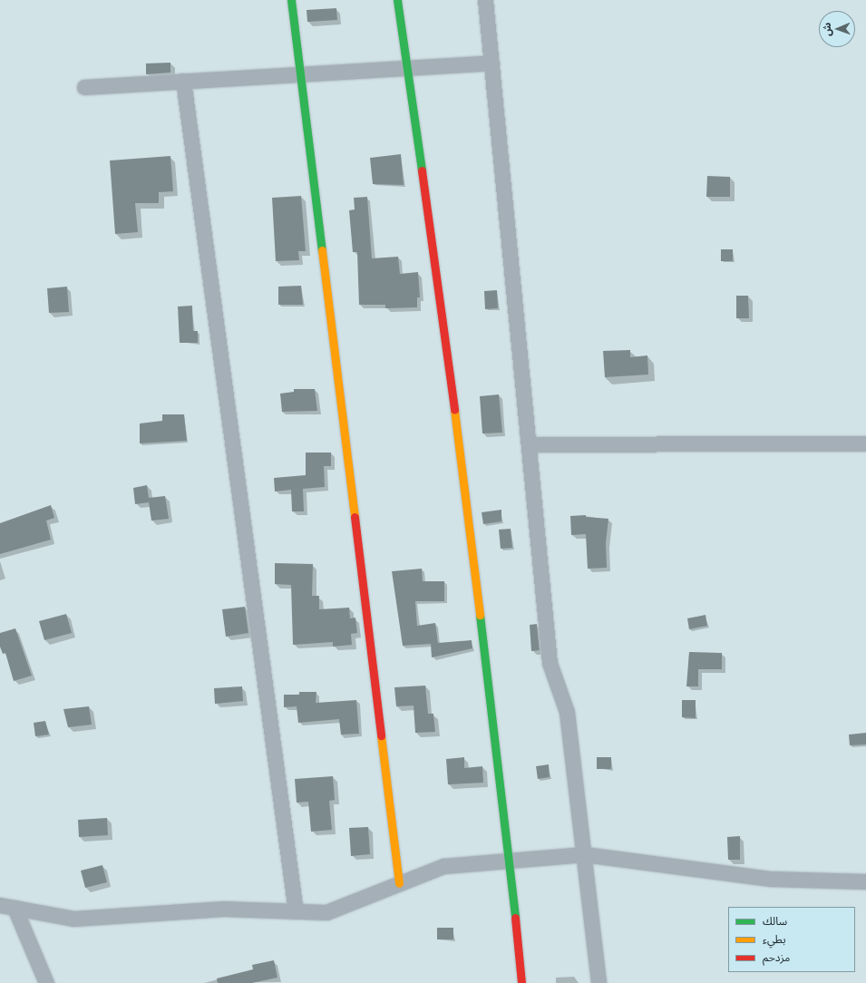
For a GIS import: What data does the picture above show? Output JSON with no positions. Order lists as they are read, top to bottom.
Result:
{
  "legend": ["سالك", "بطيء", "مزدحم"],
  "north": "left"
}
